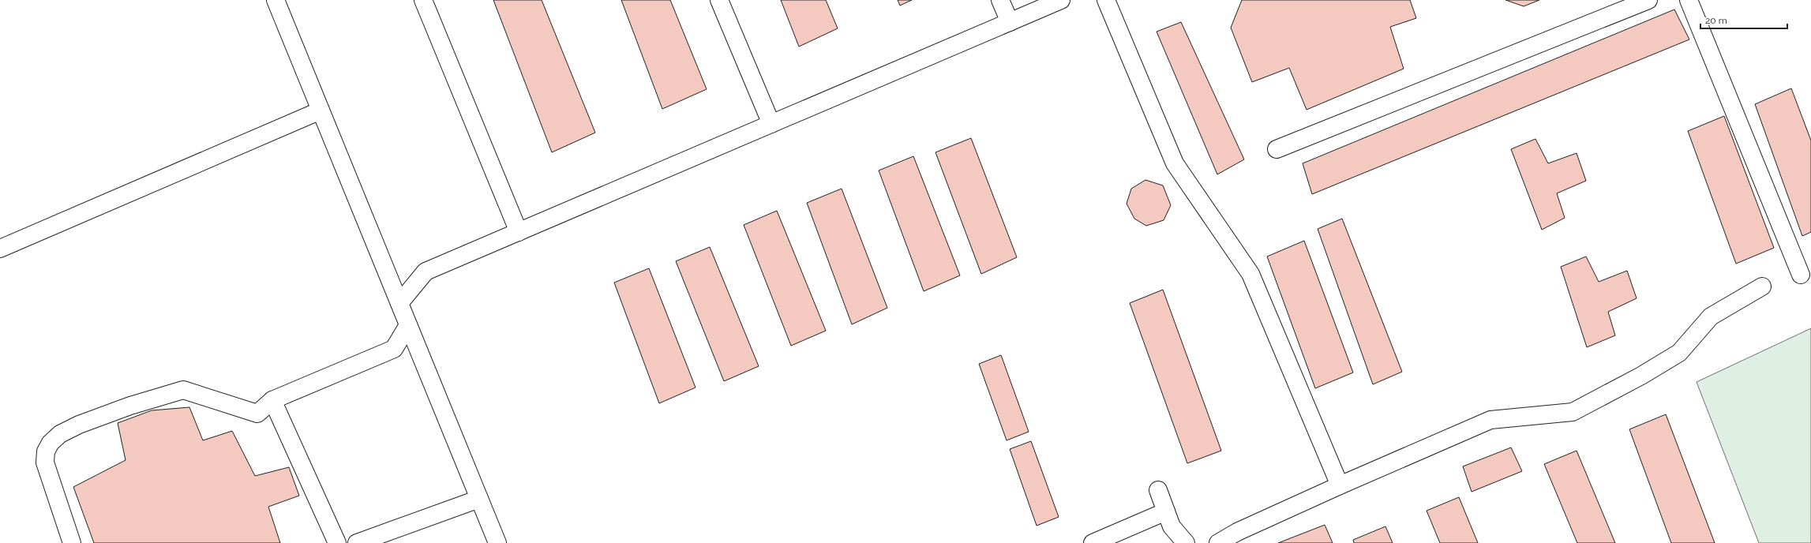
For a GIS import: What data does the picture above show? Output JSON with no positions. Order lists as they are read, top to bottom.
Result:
{
  "scale_bar": "20 m"
}
